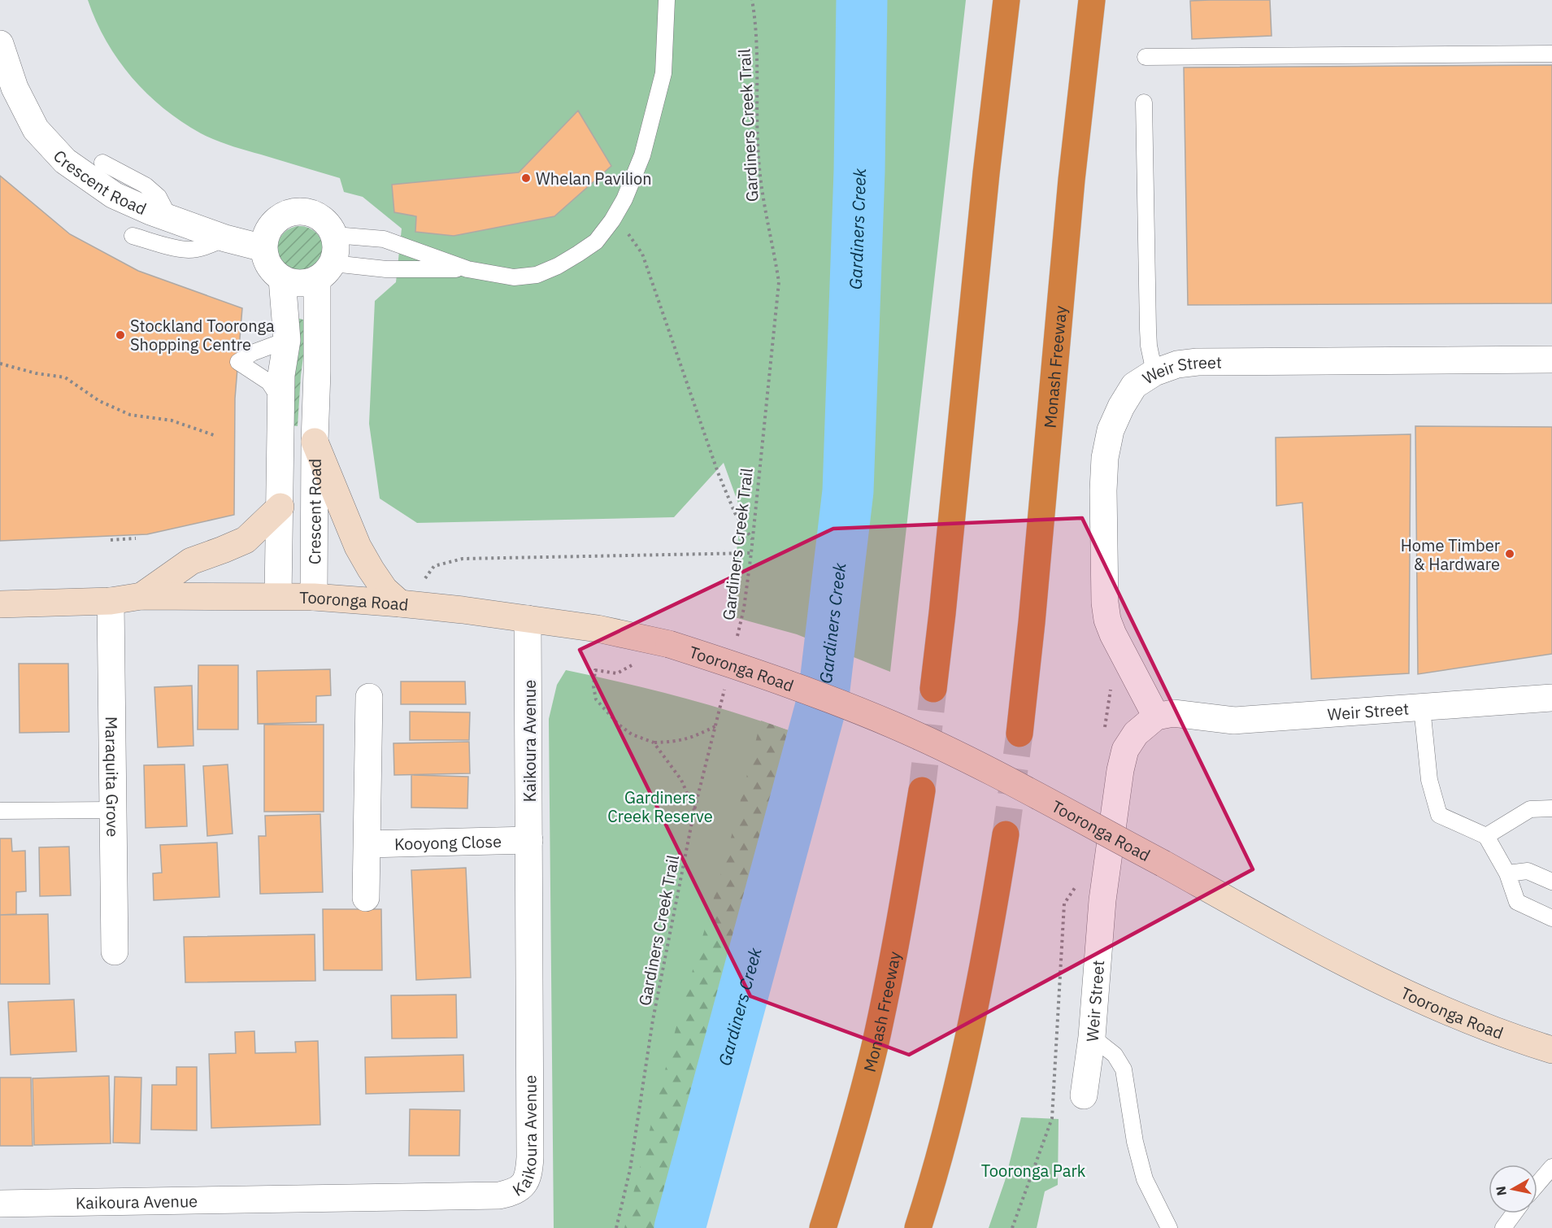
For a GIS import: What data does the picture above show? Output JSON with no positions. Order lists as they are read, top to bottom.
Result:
{
  "streets": {
    "highway": ["Monash Freeway"],
    "main road": ["Tooronga Road"],
    "street": [
      "Crescent Road",
      "Weir Street",
      "Kaikoura Avenue",
      "Maraquita Grove",
      "Kooyong Close"
    ],
    "path": ["Gardiners Creek Trail"]
  },
  "crossings": [
    ["Crescent Road", "Tooronga Road"],
    ["Tooronga Road", "Kaikoura Avenue"],
    ["Tooronga Road", "Maraquita Grove"],
    ["Kaikoura Avenue", "Kooyong Close"]
  ],
  "water": ["Gardiners Creek"],
  "parks": ["Gardiners Creek Reserve", "Tooronga Park"],
  "places": ["Whelan Pavilion", "Stockland Tooronga Shopping Centre", "Home Timber & Hardware"],
  "north": "left"
}
